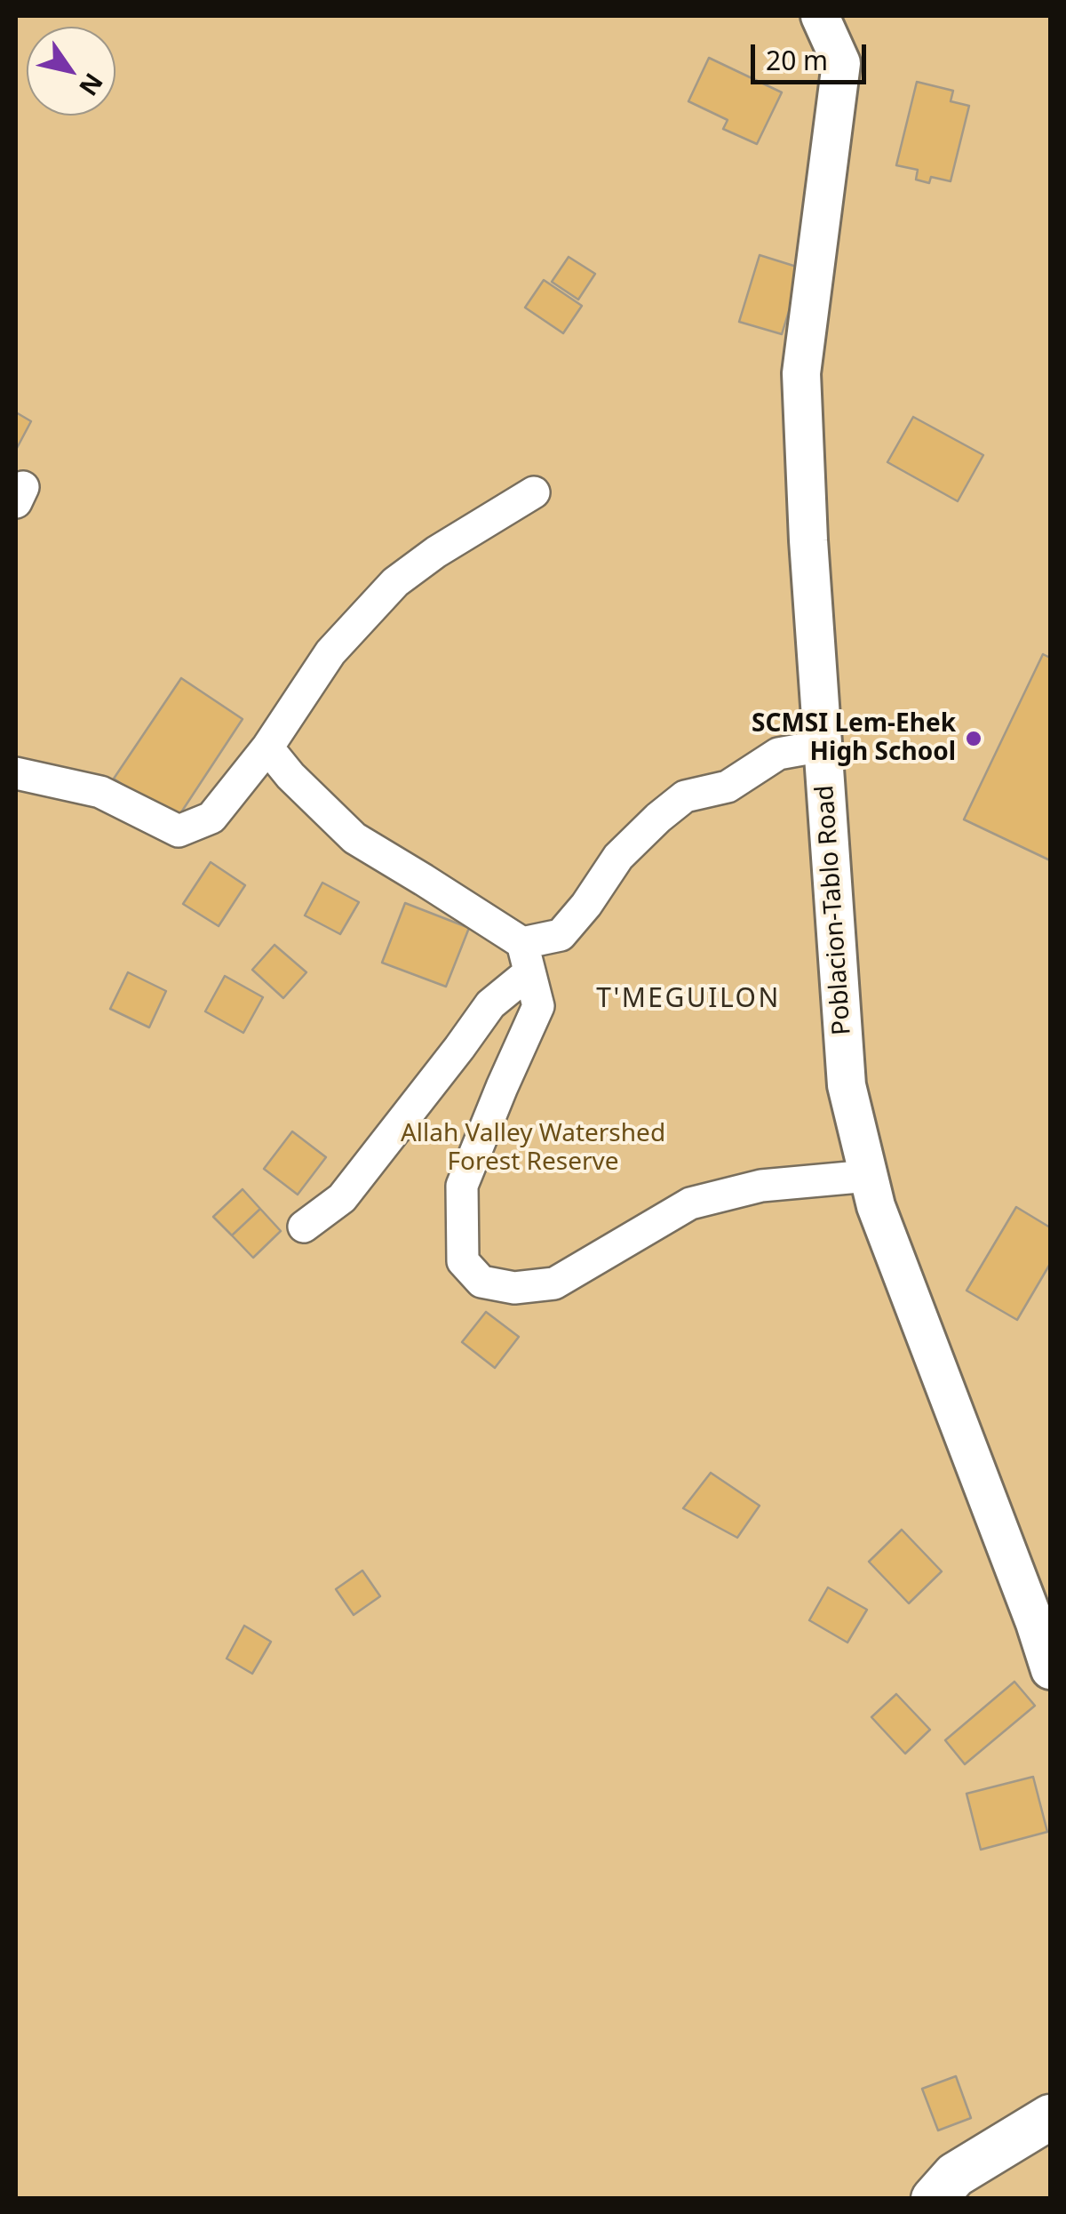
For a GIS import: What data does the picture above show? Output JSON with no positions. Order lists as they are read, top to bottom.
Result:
{
  "streets": {
    "street": ["Poblacion-Tablo Road"]
  },
  "districts": ["T'MEGUILON"],
  "parks": ["Allah Valley Watershed Forest Reserve"],
  "places": ["SCMSI Lem-Ehek High School"],
  "scale_bar": "20 m",
  "north": "bottom right"
}
